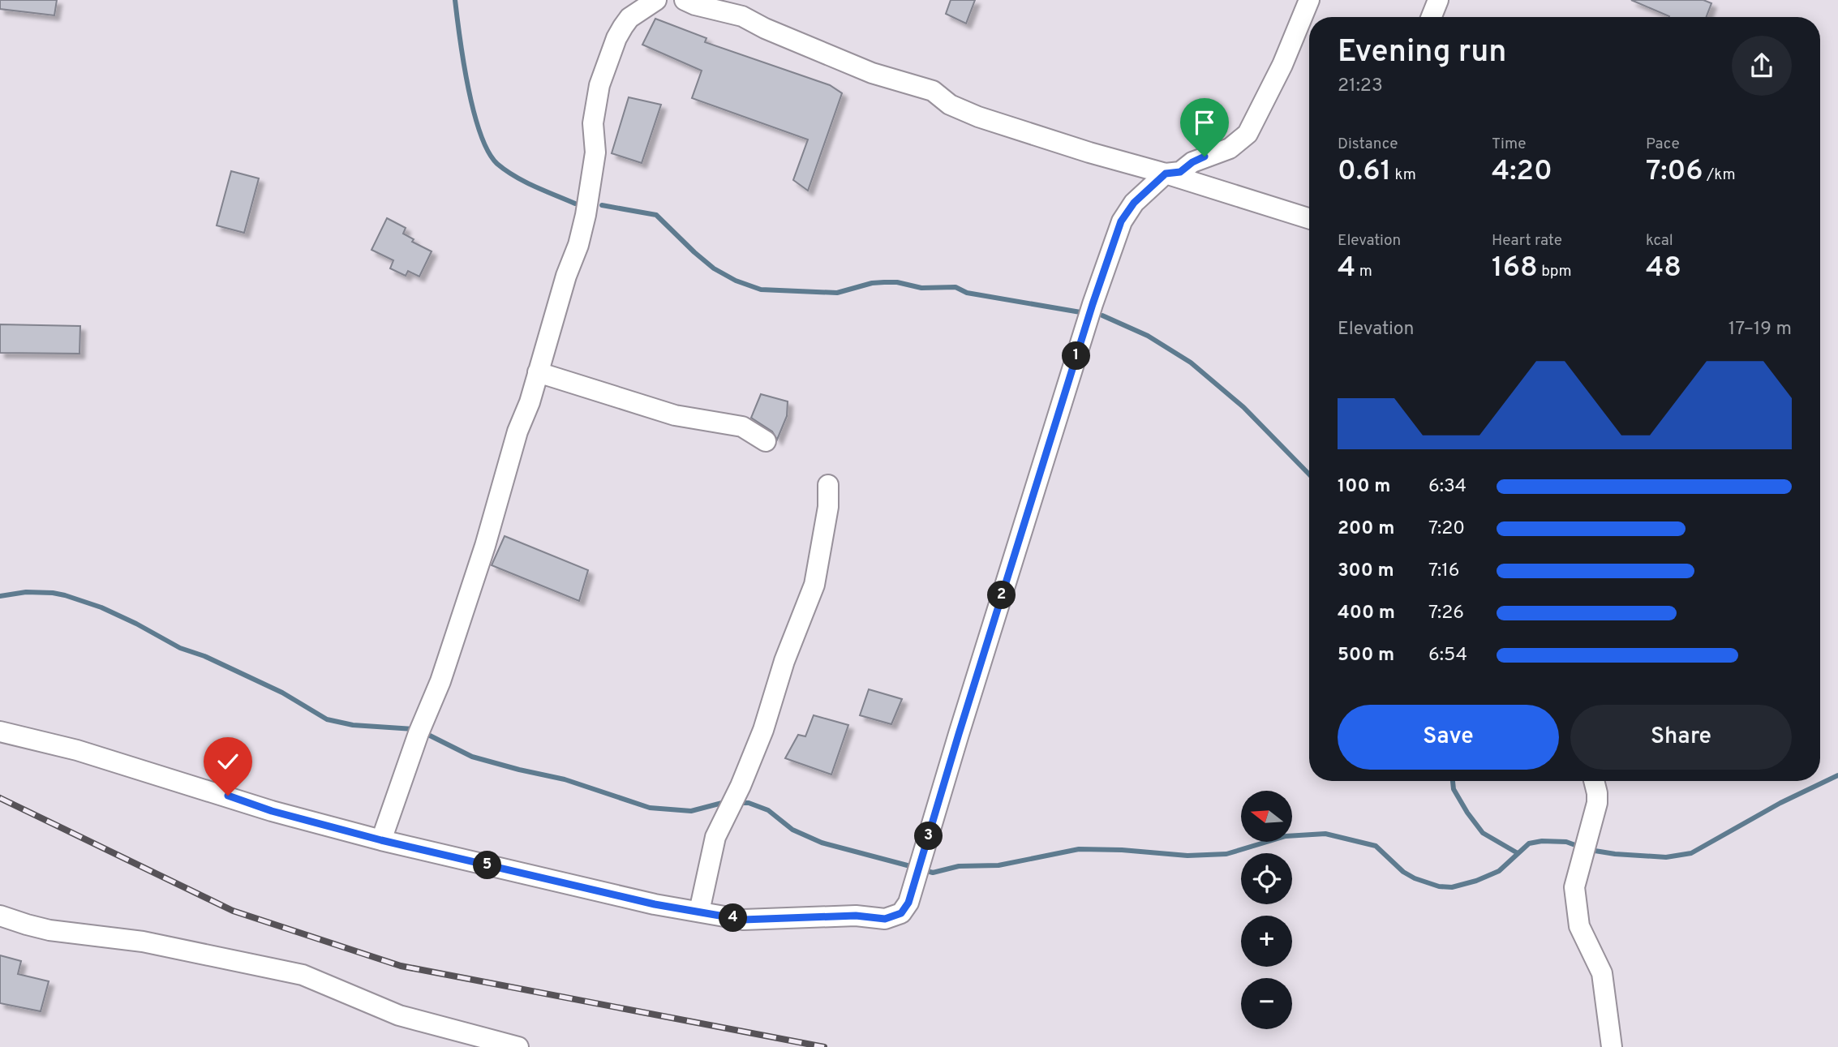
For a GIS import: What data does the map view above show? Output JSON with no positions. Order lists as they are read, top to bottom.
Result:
{
  "north": "left",
  "page": {
    "heading": ["Evening run", "21:23"],
    "stats": [
      ["Distance", "0.61 km"],
      ["Time", "4:20"],
      ["Pace", "7:06 /km"],
      ["Elevation", "4 m"],
      ["Heart rate", "168 bpm"],
      ["kcal", "48"]
    ],
    "chart": ["Elevation", "17–19 m"],
    "pins": [
      "1",
      "2",
      "3",
      "5",
      "4"
    ],
    "list": [
      {
        "name": "100 m",
        "note": "6:34"
      },
      {
        "name": "200 m",
        "note": "7:20"
      },
      {
        "name": "300 m",
        "note": "7:16"
      },
      {
        "name": "400 m",
        "note": "7:26"
      },
      {
        "name": "500 m",
        "note": "6:54"
      }
    ],
    "buttons": ["Save", "Share"],
    "map_buttons": ["+", "−"]
  }
}
